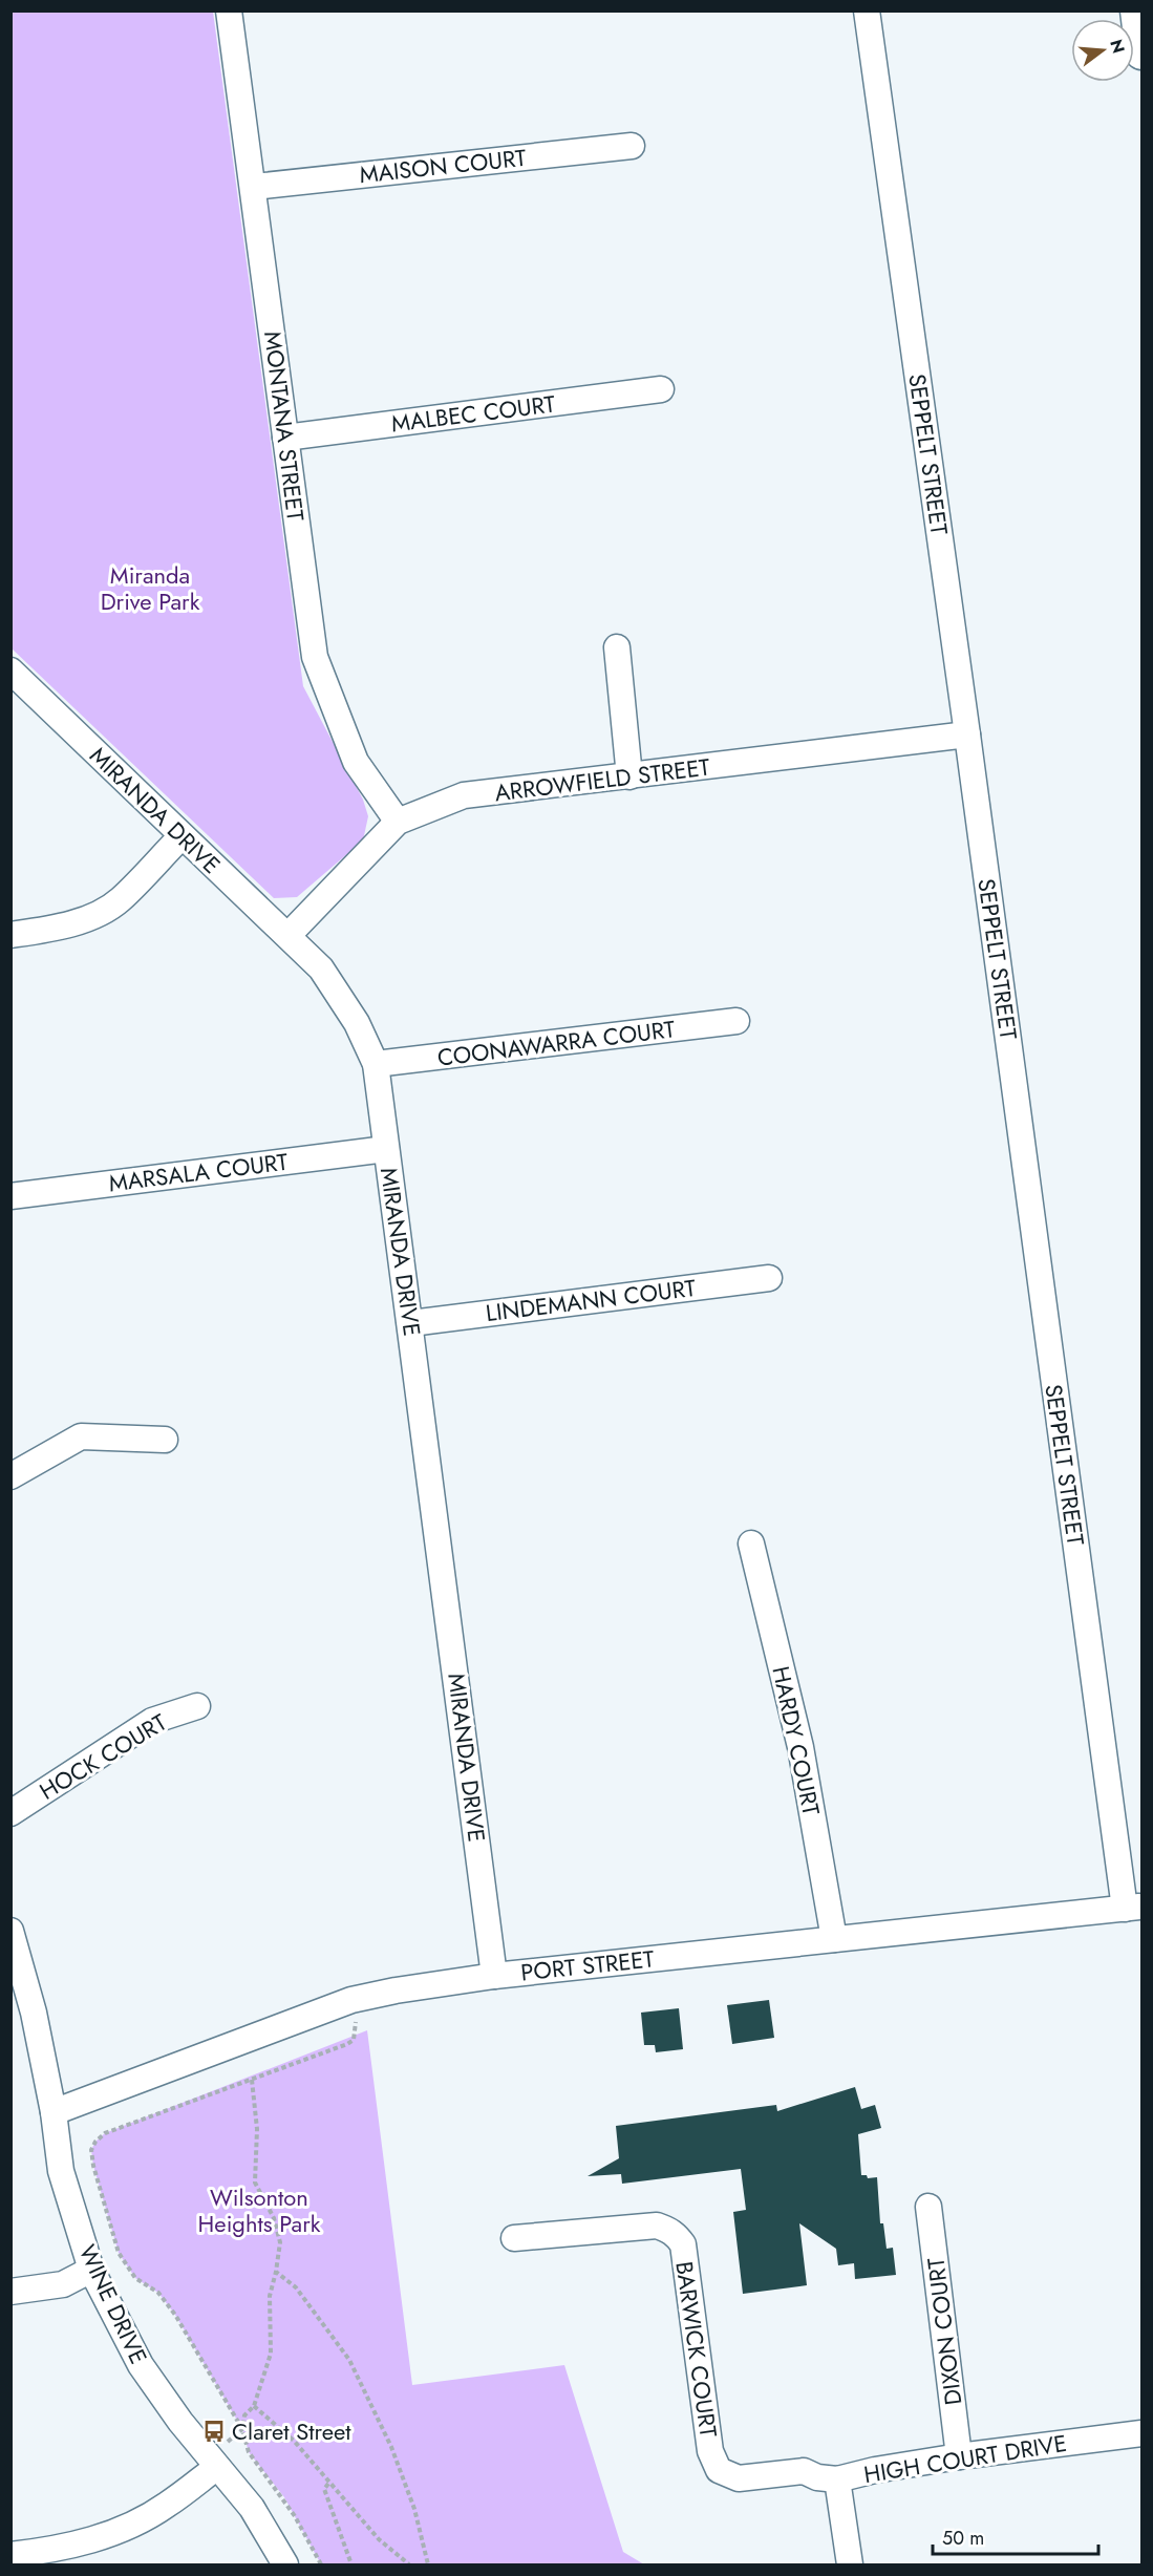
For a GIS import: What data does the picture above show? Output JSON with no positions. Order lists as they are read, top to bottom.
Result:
{
  "streets": {
    "street": [
      "MAISON COURT",
      "MALBEC COURT",
      "MONTANA STREET",
      "SEPPELT STREET",
      "ARROWFIELD STREET",
      "MIRANDA DRIVE",
      "COONAWARRA COURT",
      "MARSALA COURT",
      "LINDEMANN COURT",
      "HARDY COURT",
      "HOCK COURT",
      "PORT STREET",
      "WINE DRIVE",
      "DIXON COURT",
      "BARWICK COURT",
      "HIGH COURT DRIVE"
    ]
  },
  "crossings": [
    ["MAISON COURT", "MONTANA STREET"],
    ["MALBEC COURT", "MONTANA STREET"],
    ["MONTANA STREET", "ARROWFIELD STREET"],
    ["SEPPELT STREET", "ARROWFIELD STREET"],
    ["SEPPELT STREET", "PORT STREET"],
    ["ARROWFIELD STREET", "MIRANDA DRIVE"],
    ["MIRANDA DRIVE", "COONAWARRA COURT"],
    ["MIRANDA DRIVE", "MARSALA COURT"],
    ["MIRANDA DRIVE", "LINDEMANN COURT"],
    ["MIRANDA DRIVE", "PORT STREET"],
    ["HARDY COURT", "PORT STREET"],
    ["PORT STREET", "WINE DRIVE"],
    ["DIXON COURT", "HIGH COURT DRIVE"],
    ["BARWICK COURT", "HIGH COURT DRIVE"]
  ],
  "parks": ["Miranda Drive Park", "Wilsonton Heights Park"],
  "places": {
    "bus stop": ["Claret Street"]
  },
  "scale_bar": "50 m",
  "north": "right"
}
